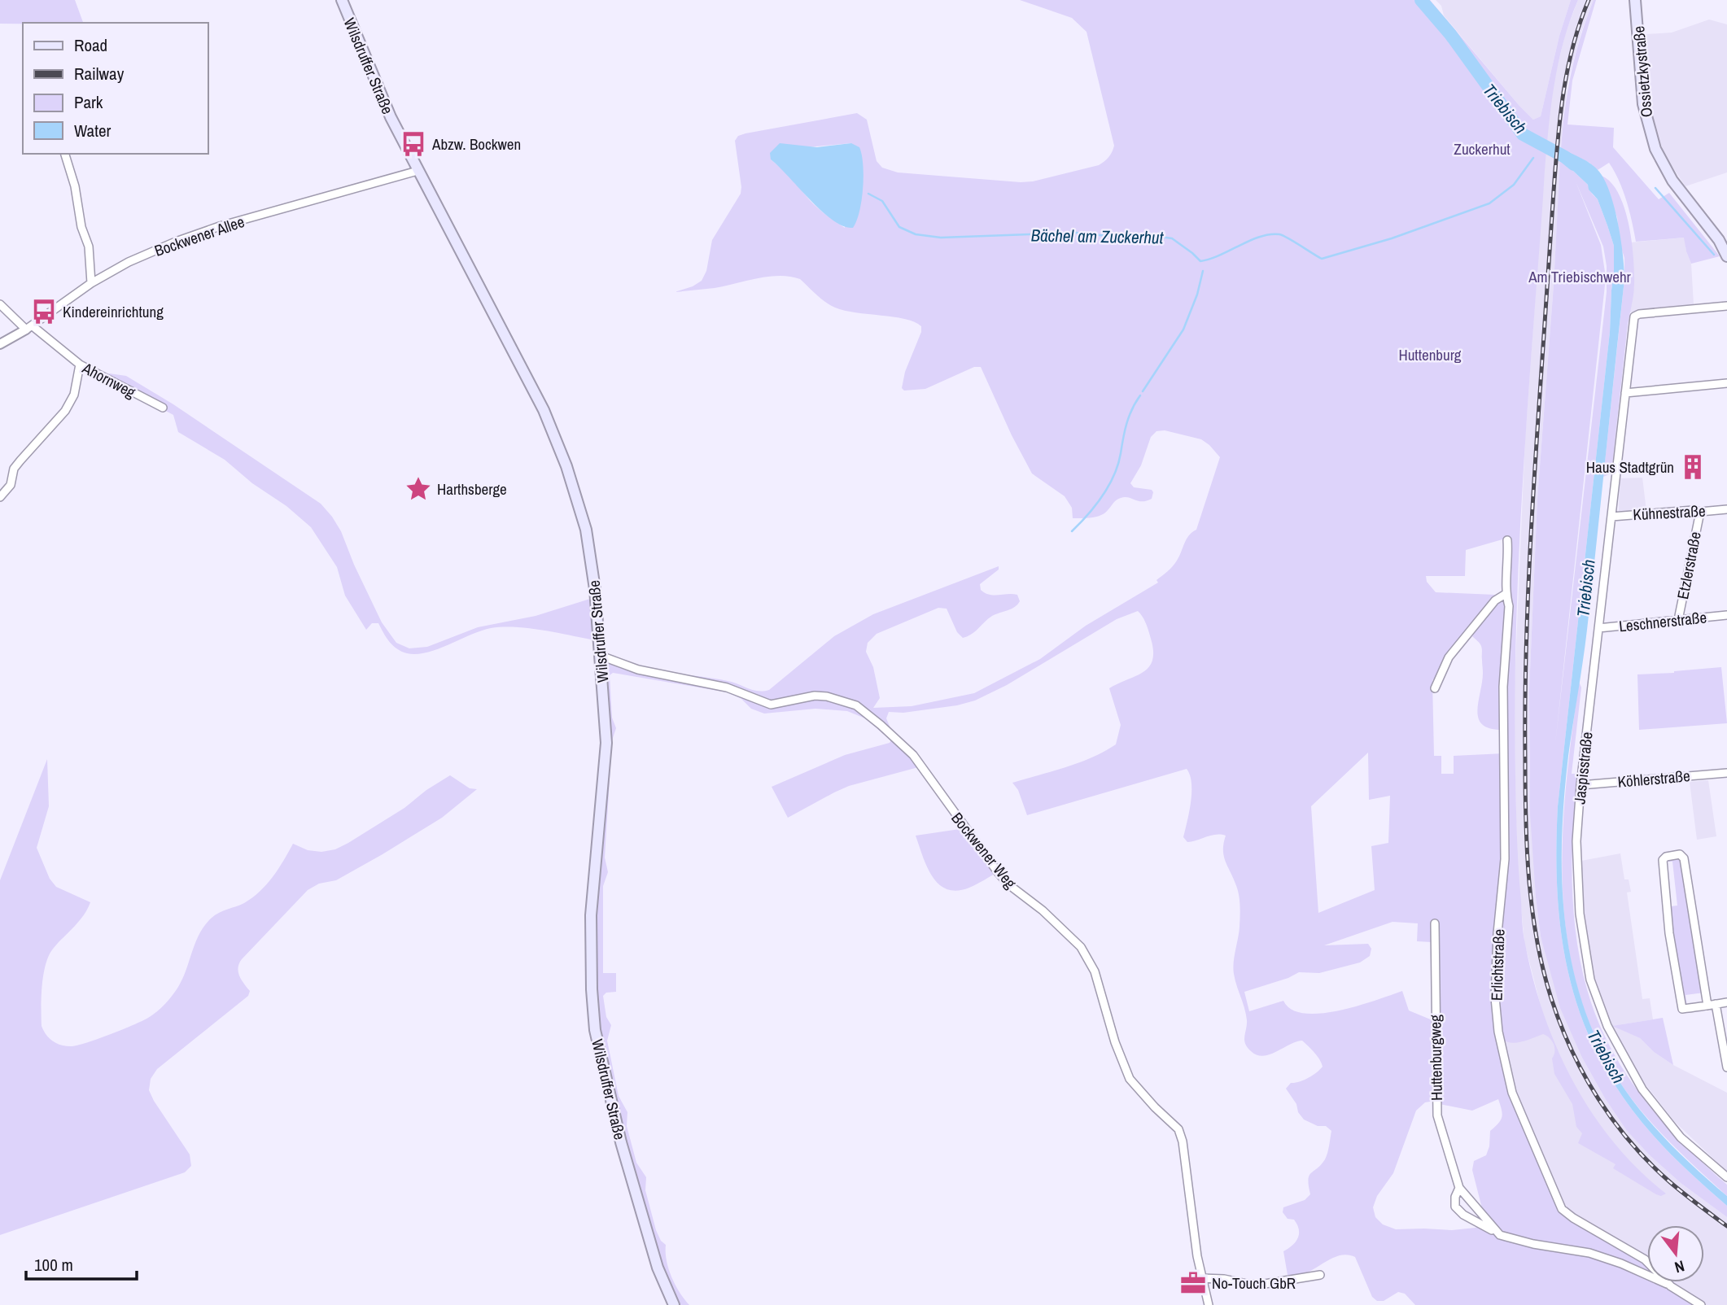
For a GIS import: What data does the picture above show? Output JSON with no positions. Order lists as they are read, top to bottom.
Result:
{
  "streets": {
    "main road": ["Wilsdruffer Straße", "Ossietzkystraße"],
    "street": [
      "Bockwener Allee",
      "Ahornweg",
      "Kühnestraße",
      "Etzlerstraße",
      "Leschnerstraße",
      "Jaspisstraße",
      "Köhlerstraße",
      "Bockwener Weg",
      "Erlichtstraße",
      "Huttenburgweg"
    ]
  },
  "crossings": [
    ["Wilsdruffer Straße", "Bockwener Allee"],
    ["Wilsdruffer Straße", "Bockwener Weg"],
    ["Bockwener Allee", "Ahornweg"],
    ["Kühnestraße", "Etzlerstraße"],
    ["Kühnestraße", "Jaspisstraße"],
    ["Etzlerstraße", "Leschnerstraße"],
    ["Leschnerstraße", "Jaspisstraße"],
    ["Jaspisstraße", "Köhlerstraße"],
    ["Erlichtstraße", "Huttenburgweg"]
  ],
  "water": ["Triebisch", "Bächel am Zuckerhut"],
  "parks": ["Zuckerhut", "Am Triebischwehr", "Huttenburg"],
  "places": {
    "bus stop": ["Abzw. Bockwen", "Kindereinrichtung"],
    "building": ["Haus Stadtgrün"],
    "place": ["Harthsberge"],
    "office": ["No-Touch GbR"]
  },
  "legend": [
    "Road",
    "Railway",
    "Park",
    "Water"
  ],
  "scale_bar": "100 m",
  "north": "bottom"
}
